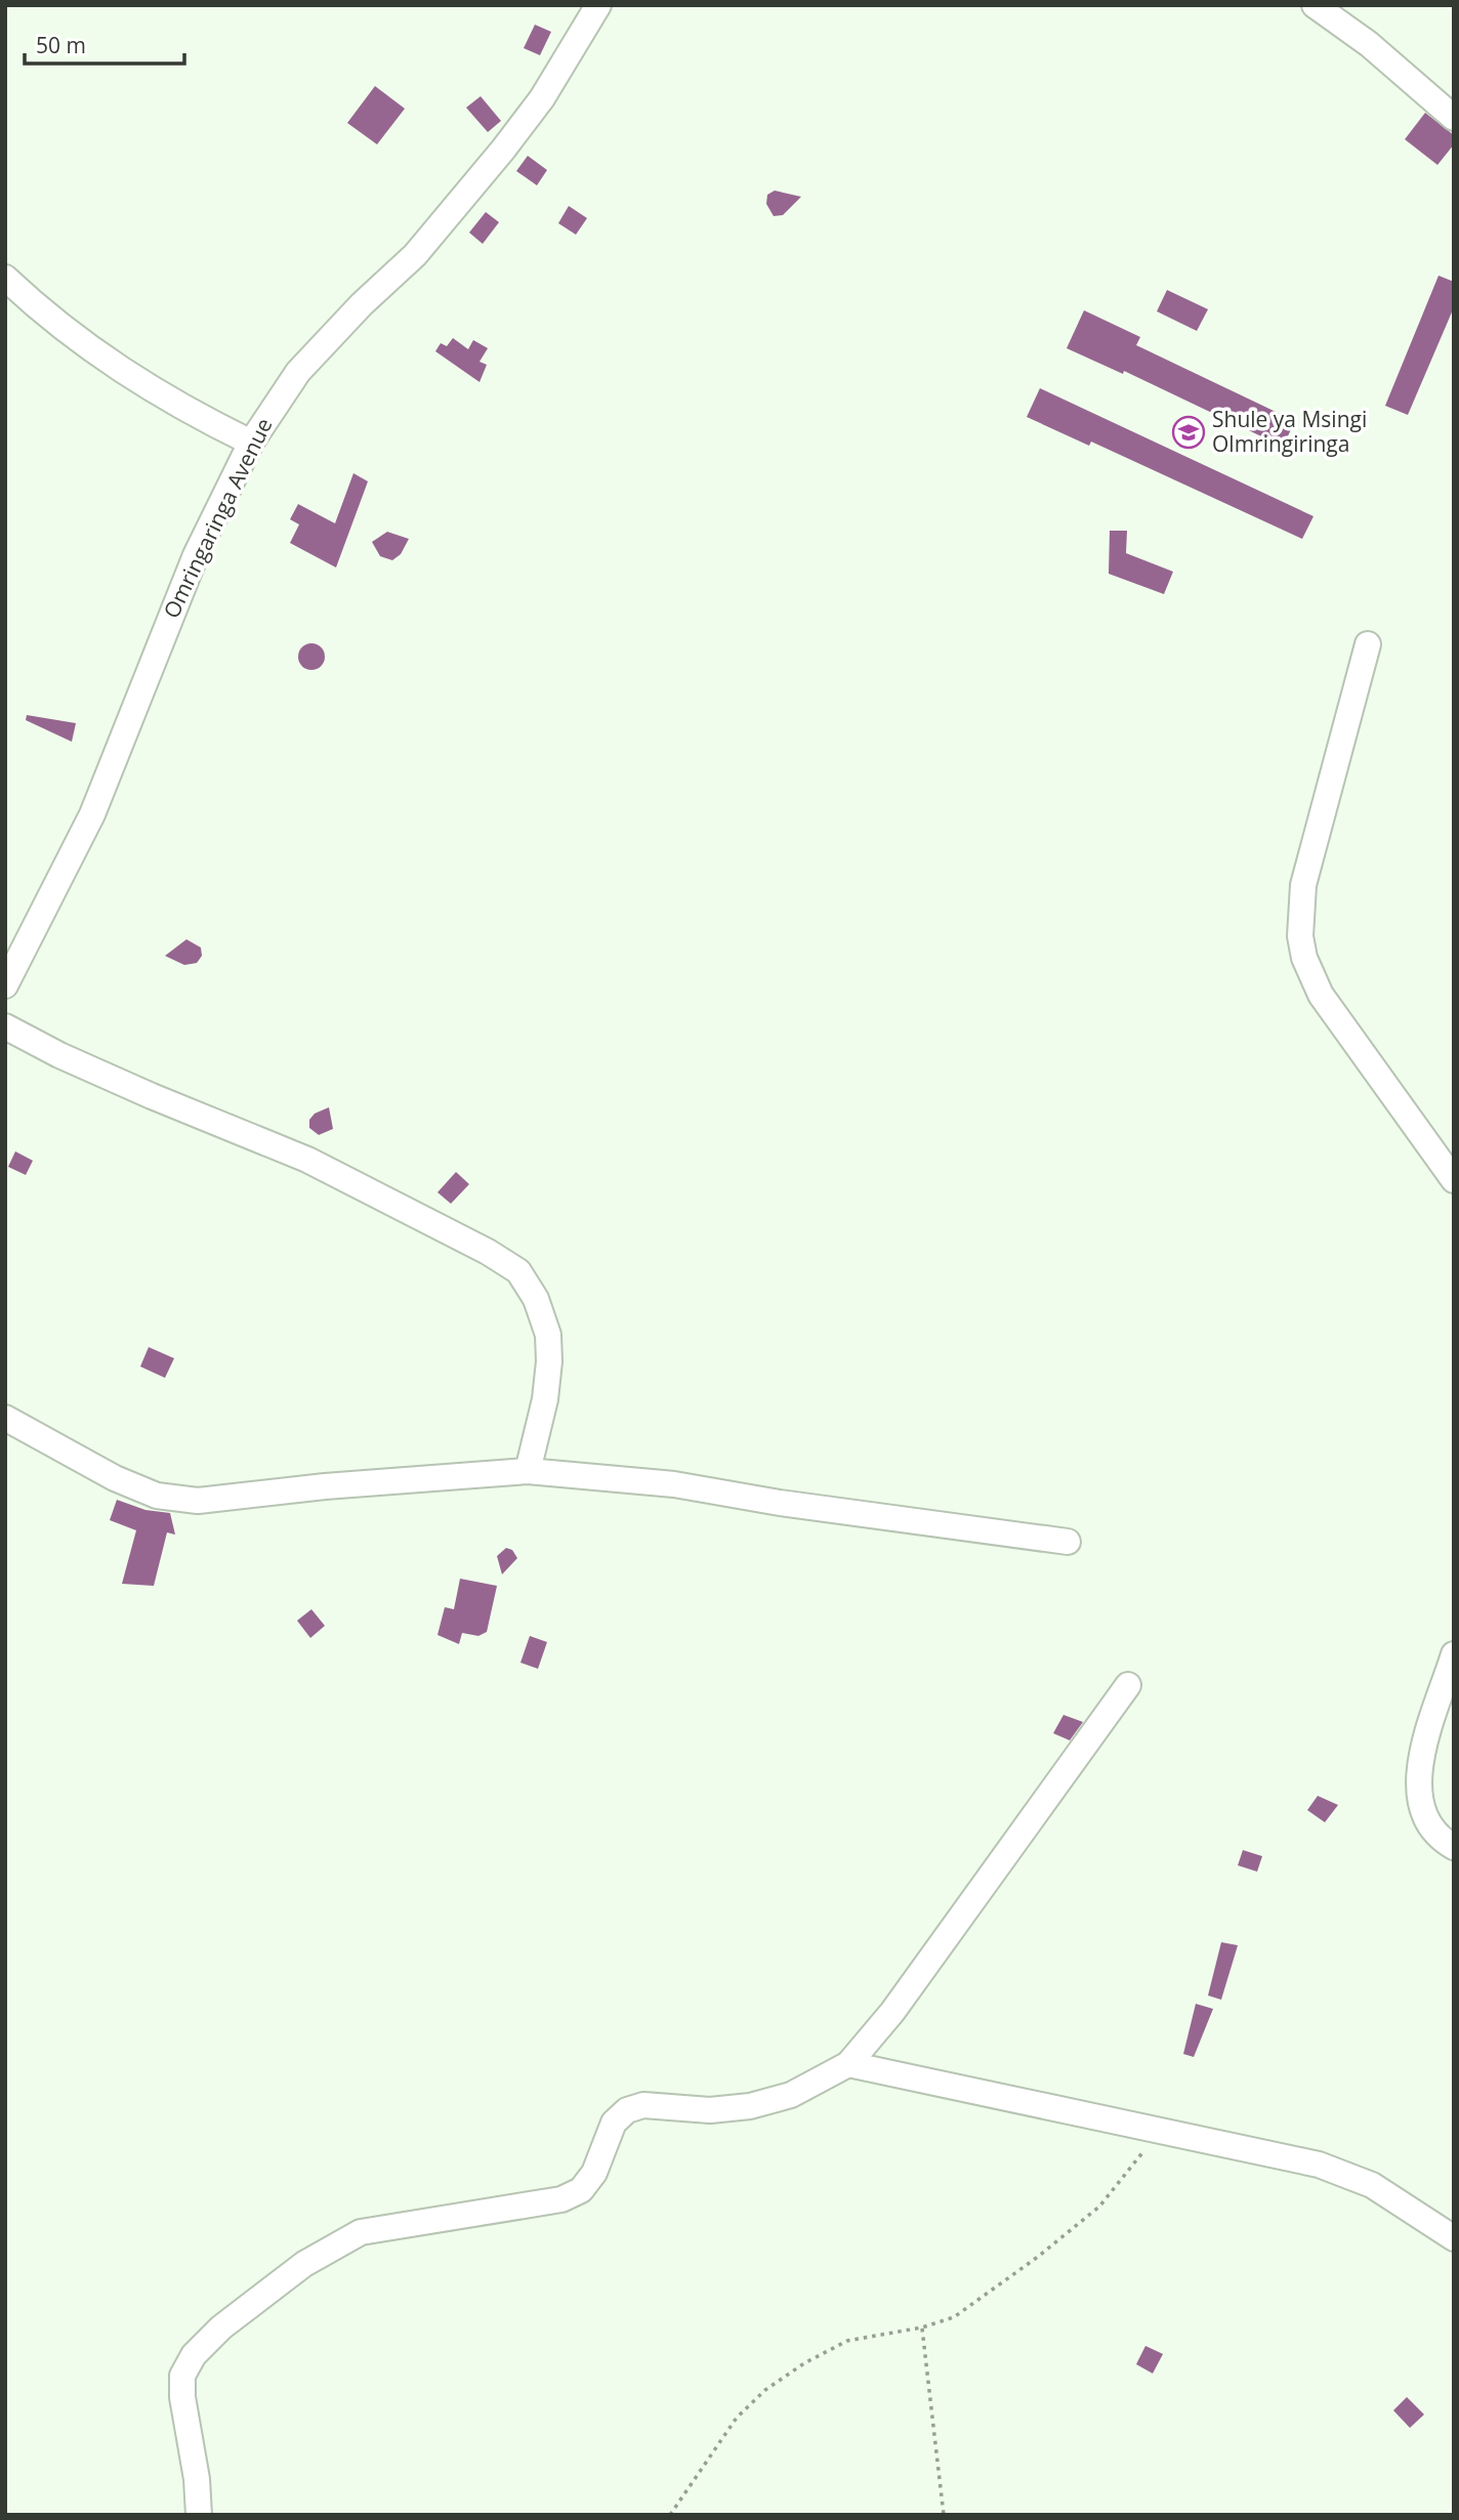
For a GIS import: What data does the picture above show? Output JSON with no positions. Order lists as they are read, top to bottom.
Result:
{
  "streets": {
    "street": ["Omringaringa Avenue"]
  },
  "places": {
    "school or university": ["Shule ya Msingi Olmringiringa"]
  },
  "scale_bar": "50 m"
}
